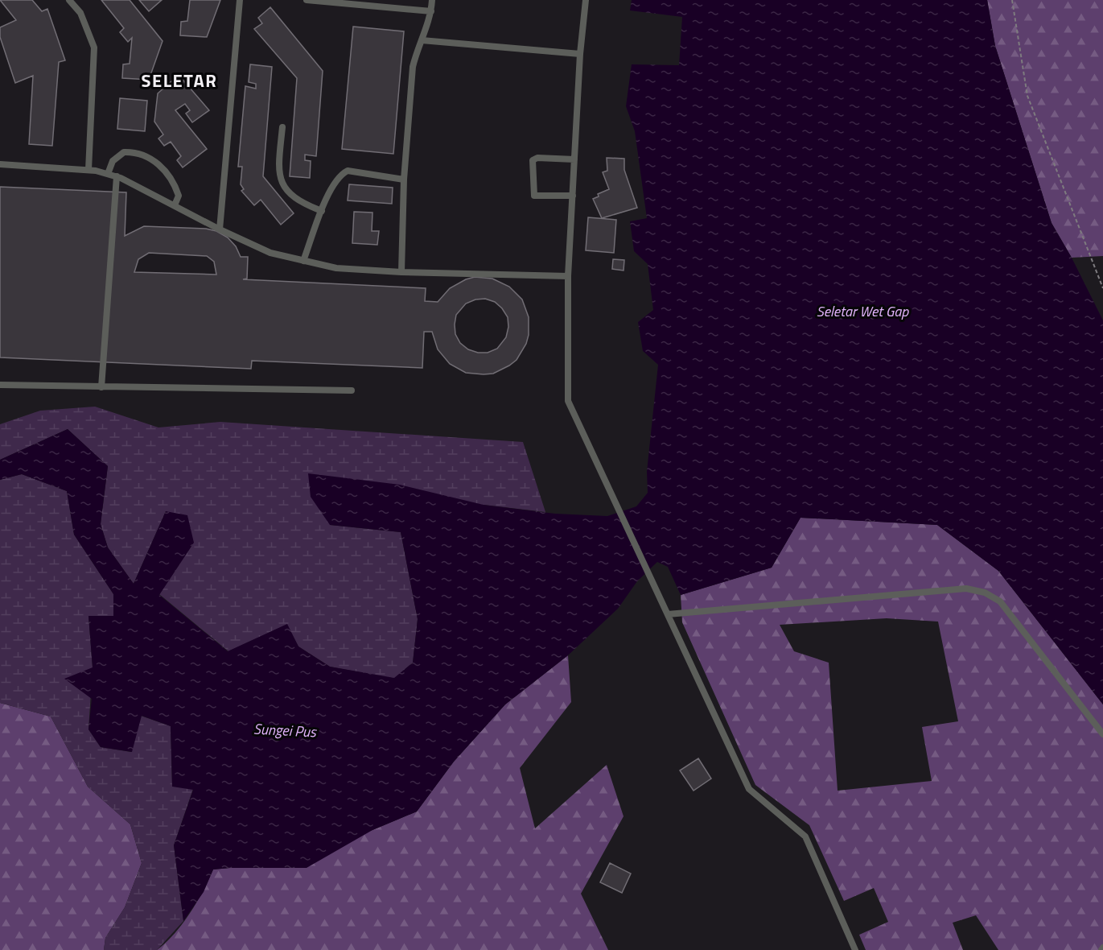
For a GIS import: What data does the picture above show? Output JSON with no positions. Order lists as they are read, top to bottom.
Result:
{
  "districts": ["SELETAR"],
  "water": ["Seletar Wet Gap", "Sungei Pus"]
}
